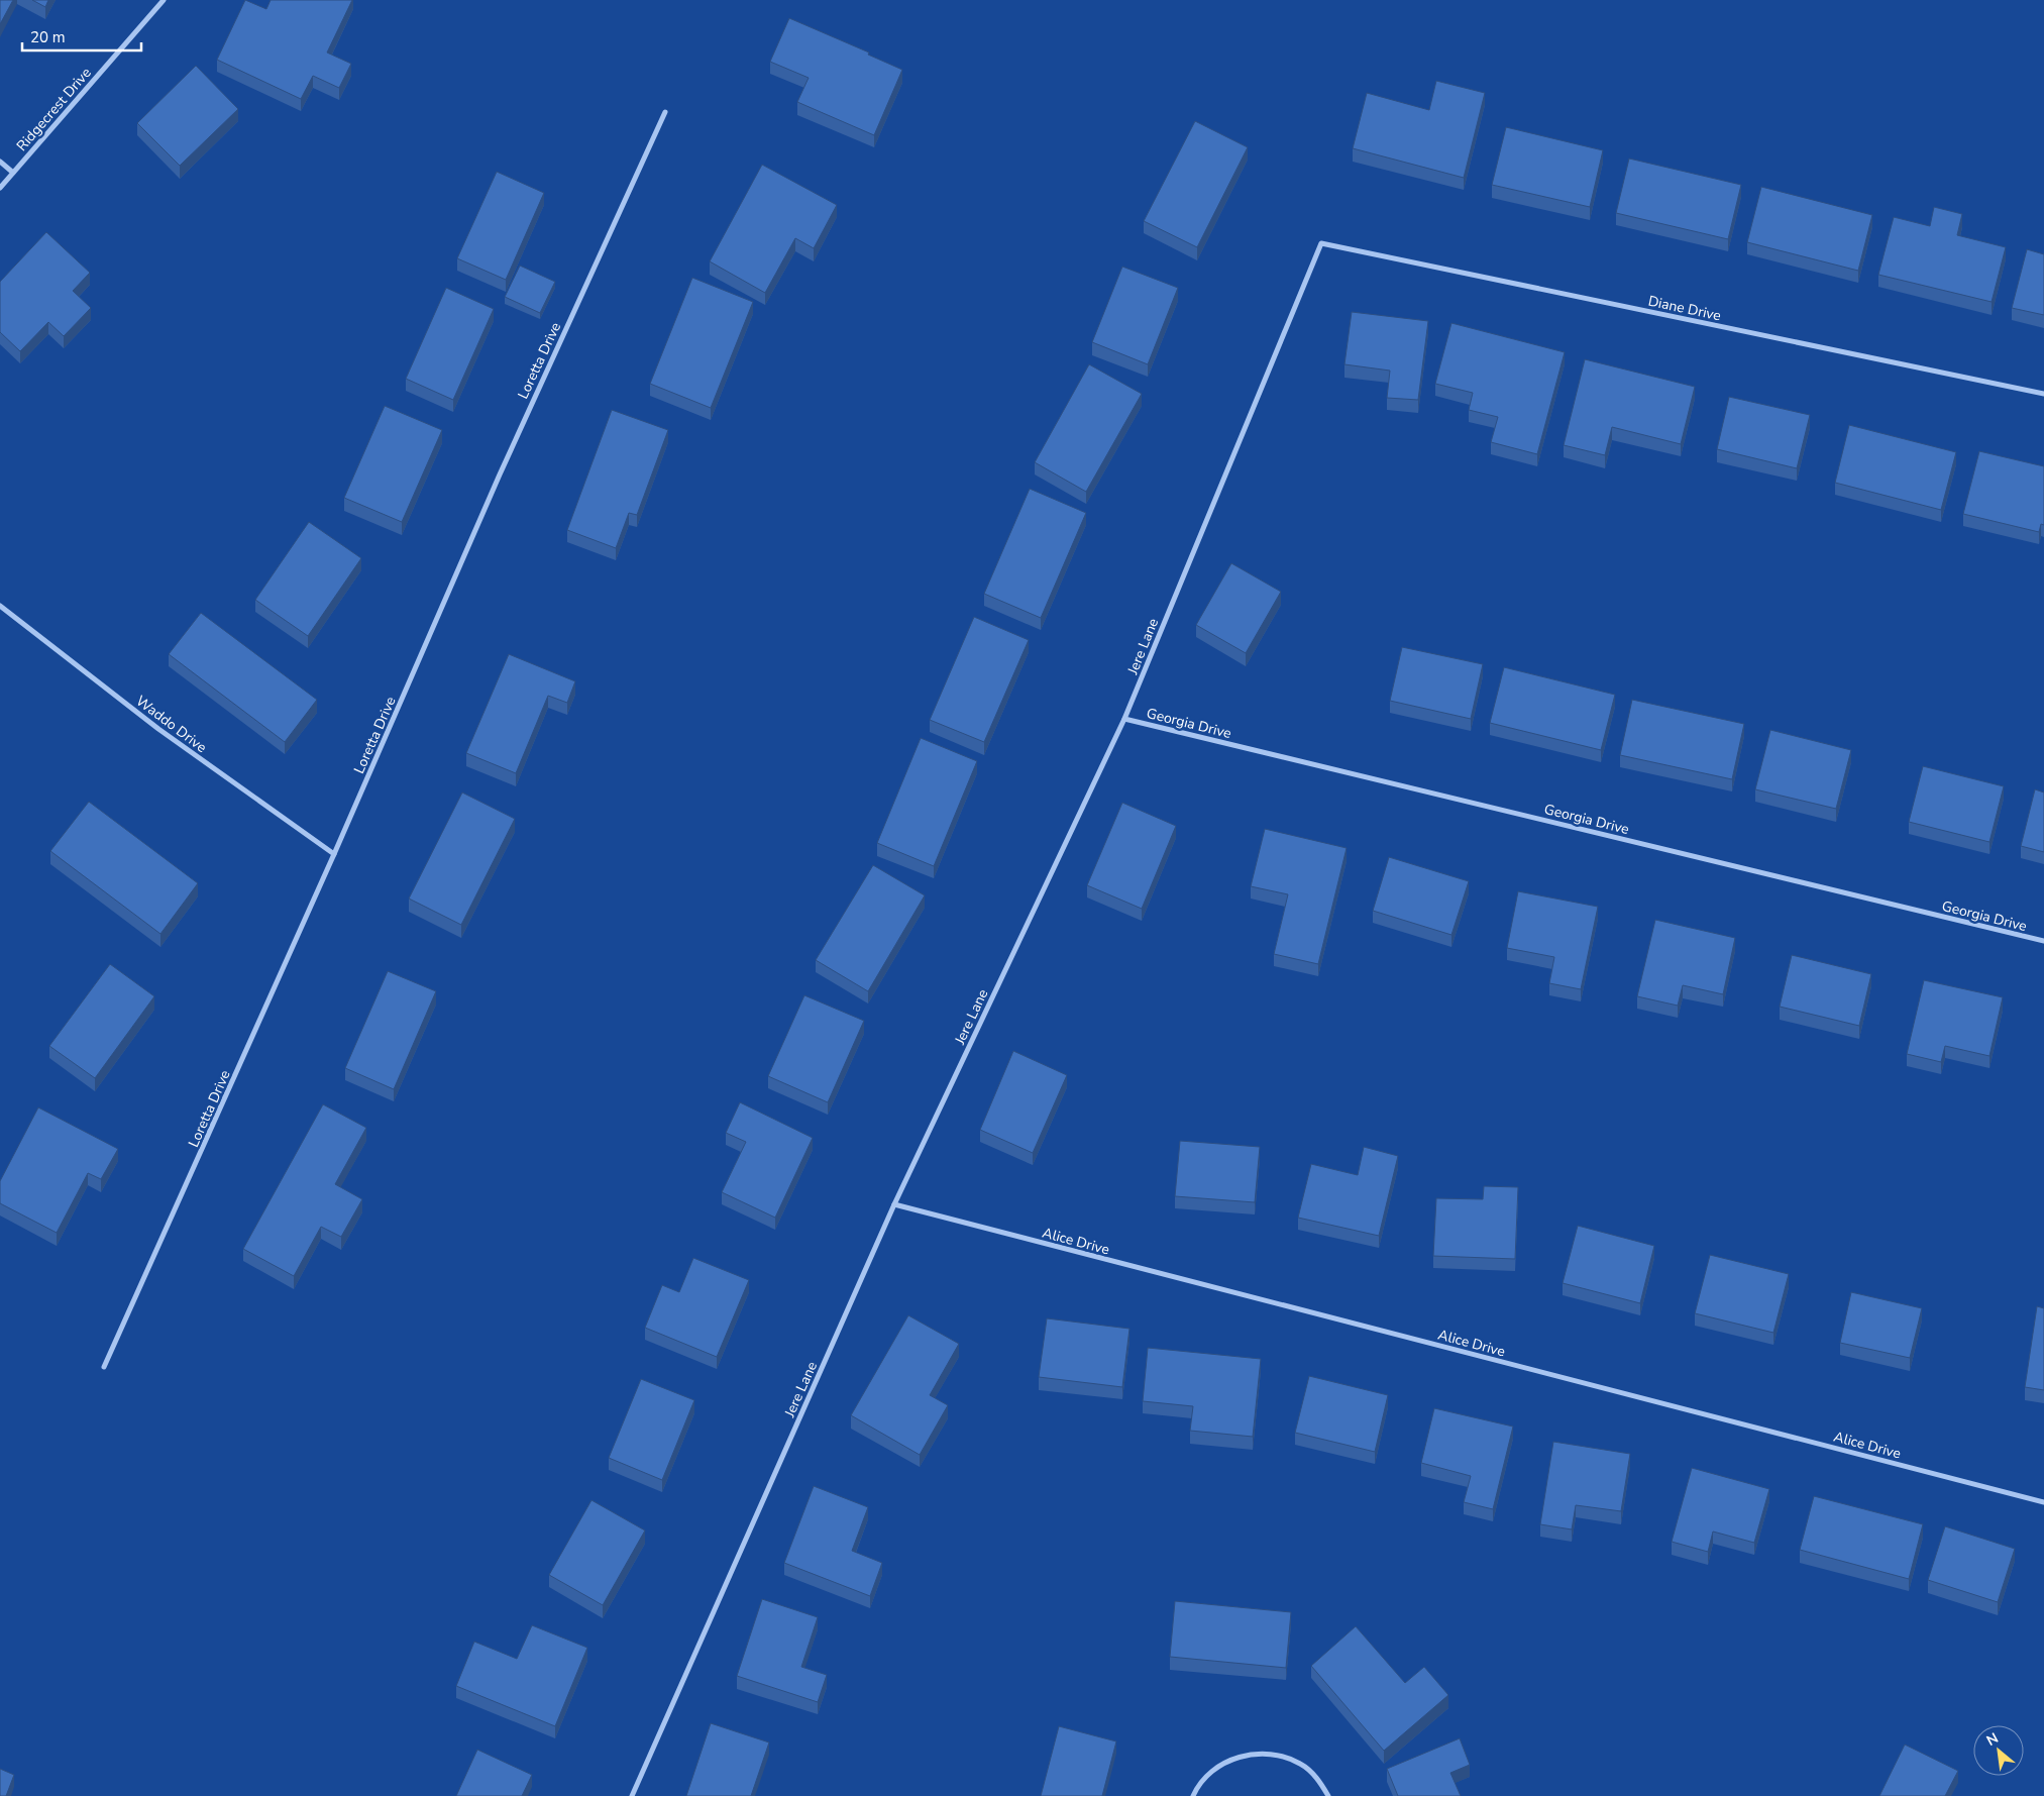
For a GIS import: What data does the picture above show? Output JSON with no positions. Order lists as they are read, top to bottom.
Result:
{
  "streets": {
    "street": [
      "Ridgecrest Drive",
      "Diane Drive",
      "Loretta Drive",
      "Jere Lane",
      "Georgia Drive",
      "Waddo Drive",
      "Alice Drive"
    ]
  },
  "crossings": [
    ["Diane Drive", "Jere Lane"],
    ["Loretta Drive", "Waddo Drive"],
    ["Jere Lane", "Georgia Drive"],
    ["Jere Lane", "Alice Drive"]
  ],
  "scale_bar": "20 m",
  "north": "top left"
}
